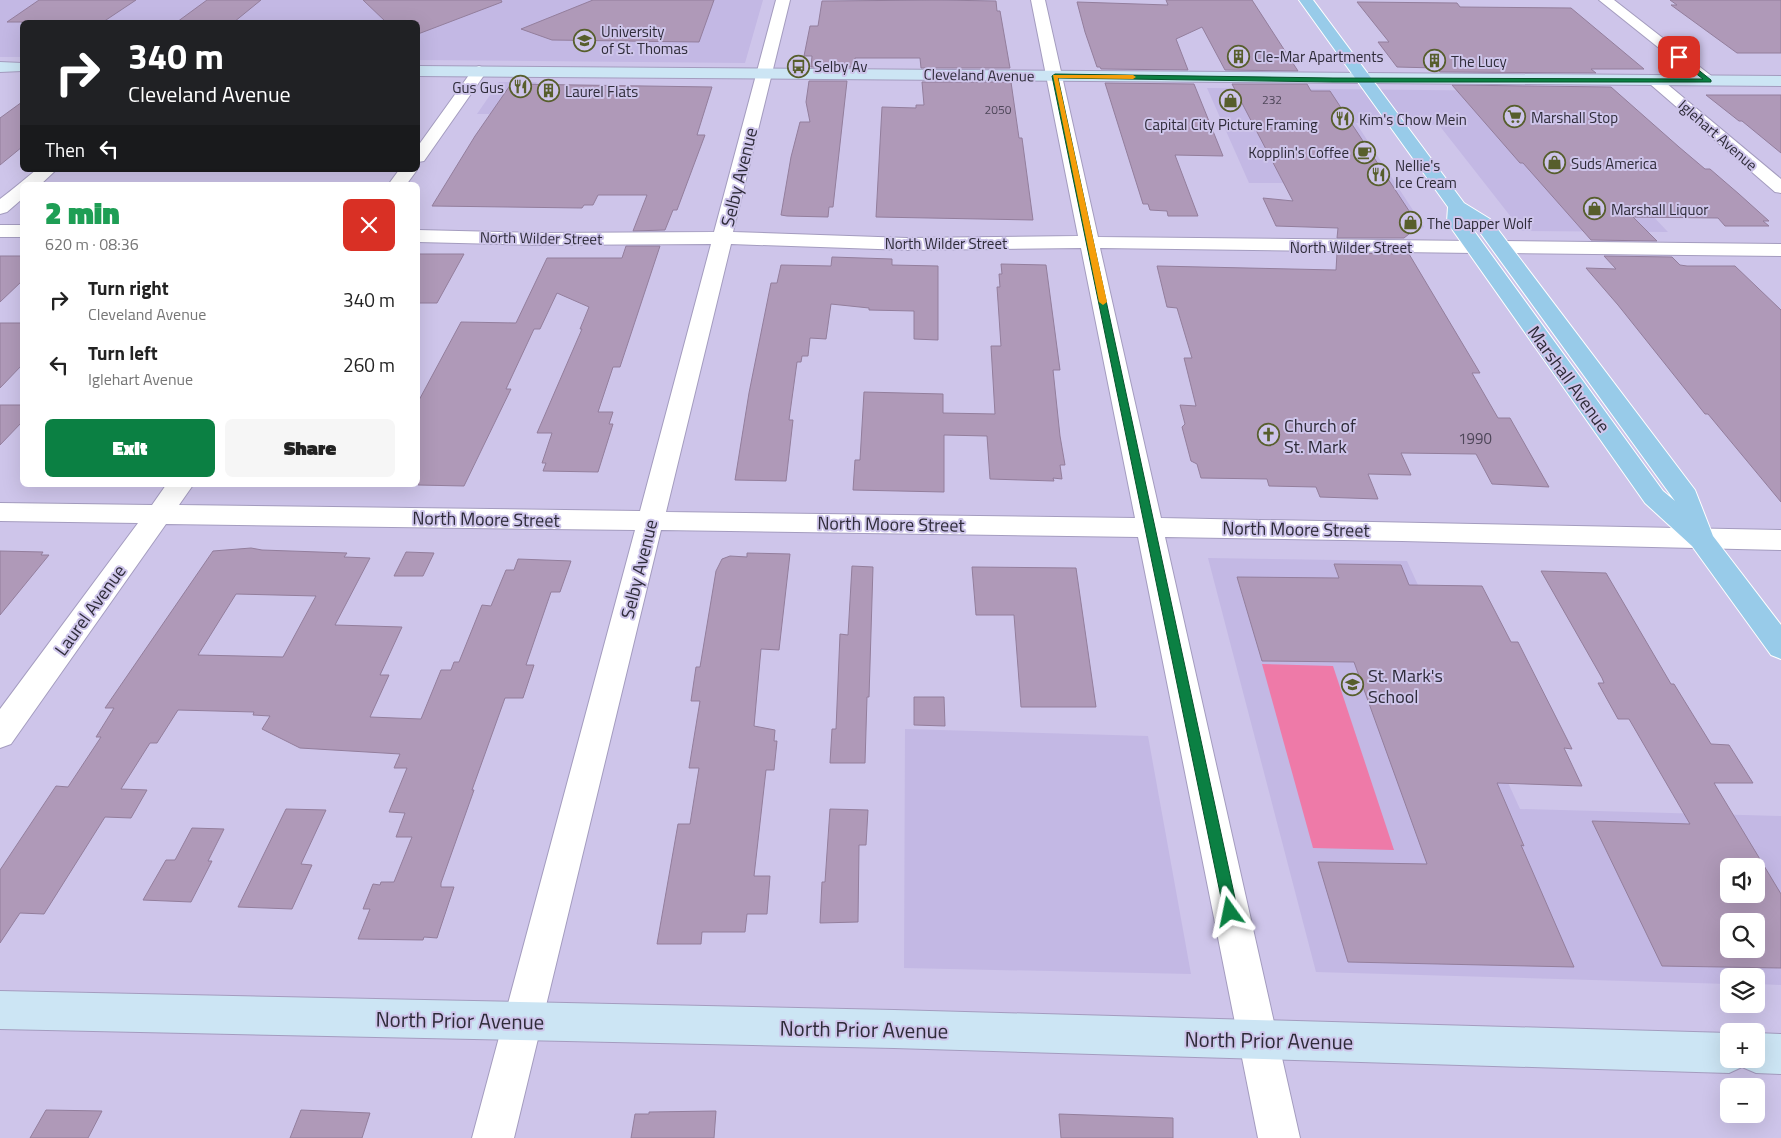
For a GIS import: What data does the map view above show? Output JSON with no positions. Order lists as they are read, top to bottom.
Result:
{
  "streets": {
    "main road": ["Marshall Avenue"],
    "street": [
      "Cleveland Avenue",
      "Iglehart Avenue",
      "Selby Avenue",
      "North Wilder Street",
      "North Moore Street",
      "Laurel Avenue",
      "North Prior Avenue"
    ]
  },
  "crossings": [
    ["Cleveland Avenue", "Iglehart Avenue"],
    ["Cleveland Avenue", "Selby Avenue"],
    ["Cleveland Avenue", "Marshall Avenue"],
    ["Selby Avenue", "North Wilder Street"],
    ["Selby Avenue", "North Moore Street"],
    ["Selby Avenue", "North Prior Avenue"],
    ["North Wilder Street", "Marshall Avenue"],
    ["Marshall Avenue", "North Moore Street"],
    ["North Moore Street", "Laurel Avenue"]
  ],
  "places": {
    "school or university": ["University of St. Thomas", "St. Mark's School"],
    "building": ["Cle-Mar Apartments", "The Lucy", "Laurel Flats"],
    "bus stop": ["Selby Av"],
    "restaurant": ["Gus Gus", "Kim's Chow Mein", "Nellie's Ice Cream"],
    "shop": [
      "Capital City Picture Framing",
      "Suds America",
      "Marshall Liquor",
      "The Dapper Wolf"
    ],
    "supermarket": ["Marshall Stop"],
    "cafe": ["Kopplin's Coffee"],
    "church": ["Church of St. Mark"]
  },
  "house_numbers": ["232", "2050", "1990"],
  "page": {
    "turn": ["340 m", "Cleveland Avenue"],
    "then": "Then",
    "heading": ["2 min", "620 m · 08:36"],
    "list": [
      {
        "name": "Turn right",
        "note": "Cleveland Avenue",
        "value": "340 m"
      },
      {
        "name": "Turn left",
        "note": "Iglehart Avenue",
        "value": "260 m"
      }
    ],
    "buttons": ["Exit", "Share"],
    "map_buttons": ["+", "−"]
  }
}
